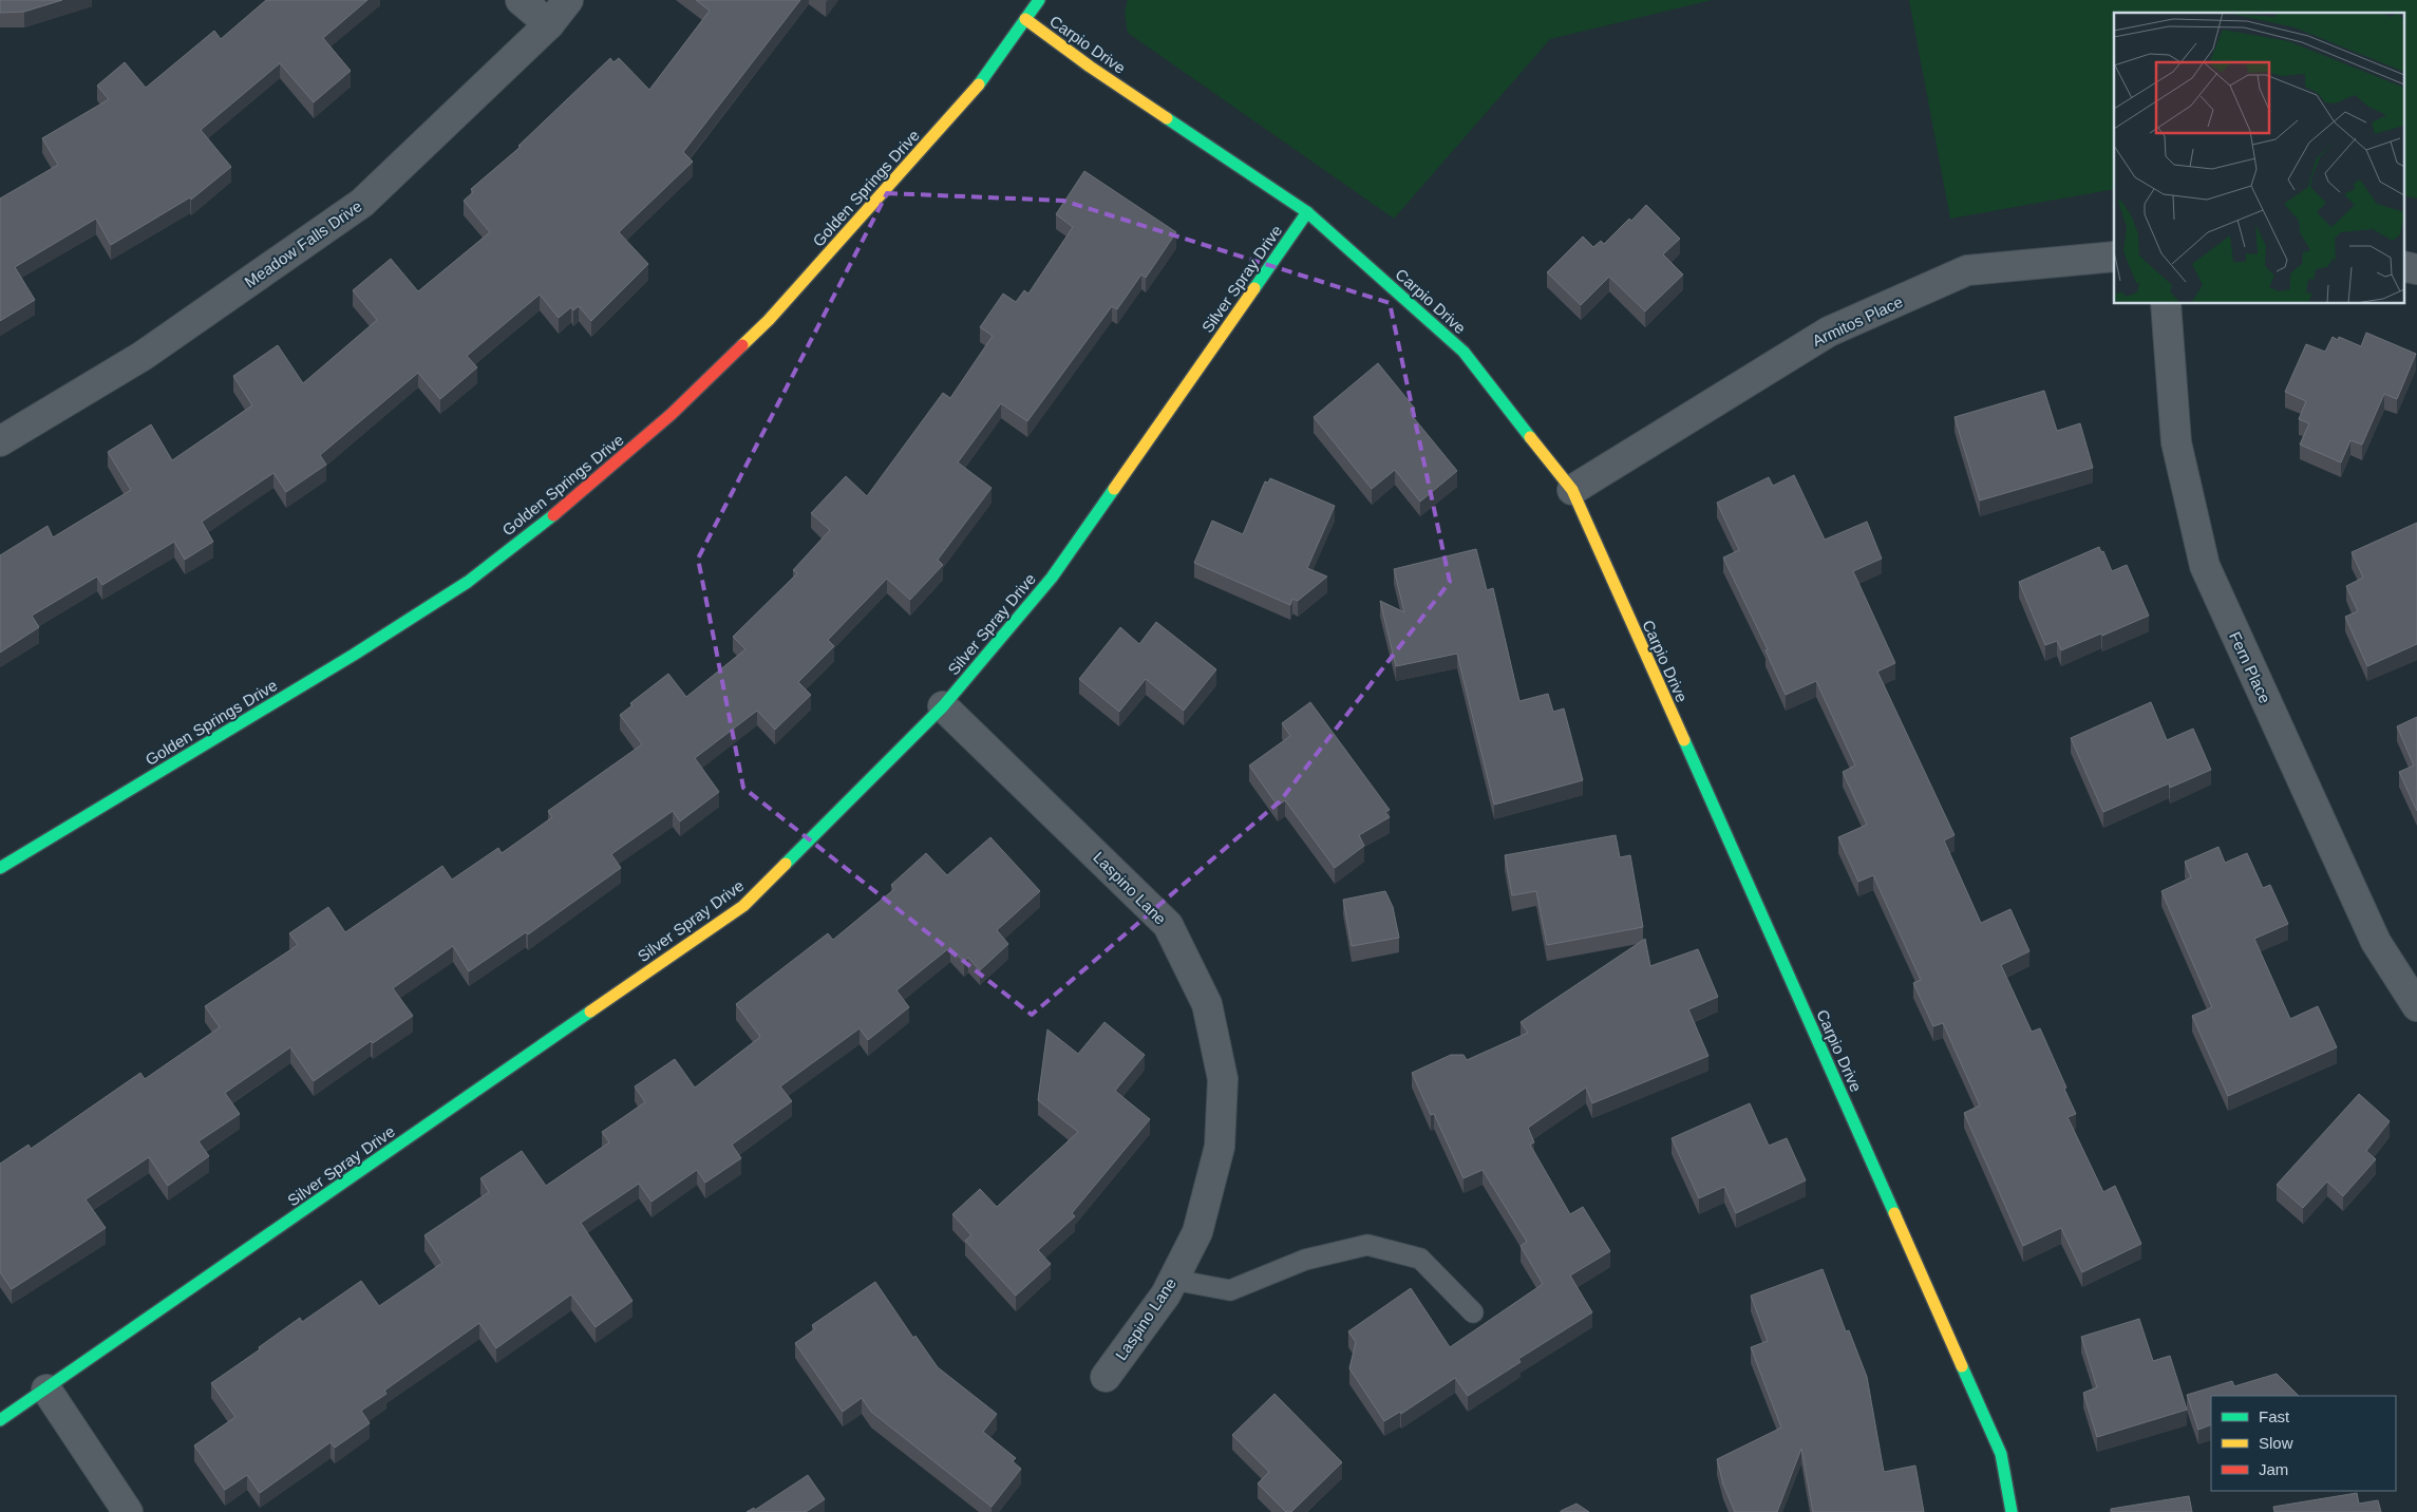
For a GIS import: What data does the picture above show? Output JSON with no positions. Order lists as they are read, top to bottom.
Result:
{
  "streets": {
    "street": [
      "Carpio Drive",
      "Golden Springs Drive",
      "Meadow Falls Drive",
      "Silver Spray Drive",
      "Armitos Place",
      "Fern Place",
      "Laspino Lane"
    ]
  },
  "crossings": [
    ["Carpio Drive", "Golden Springs Drive"],
    ["Carpio Drive", "Silver Spray Drive"],
    ["Carpio Drive", "Armitos Place"],
    ["Silver Spray Drive", "Laspino Lane"]
  ],
  "legend": ["Fast", "Slow", "Jam"]
}
